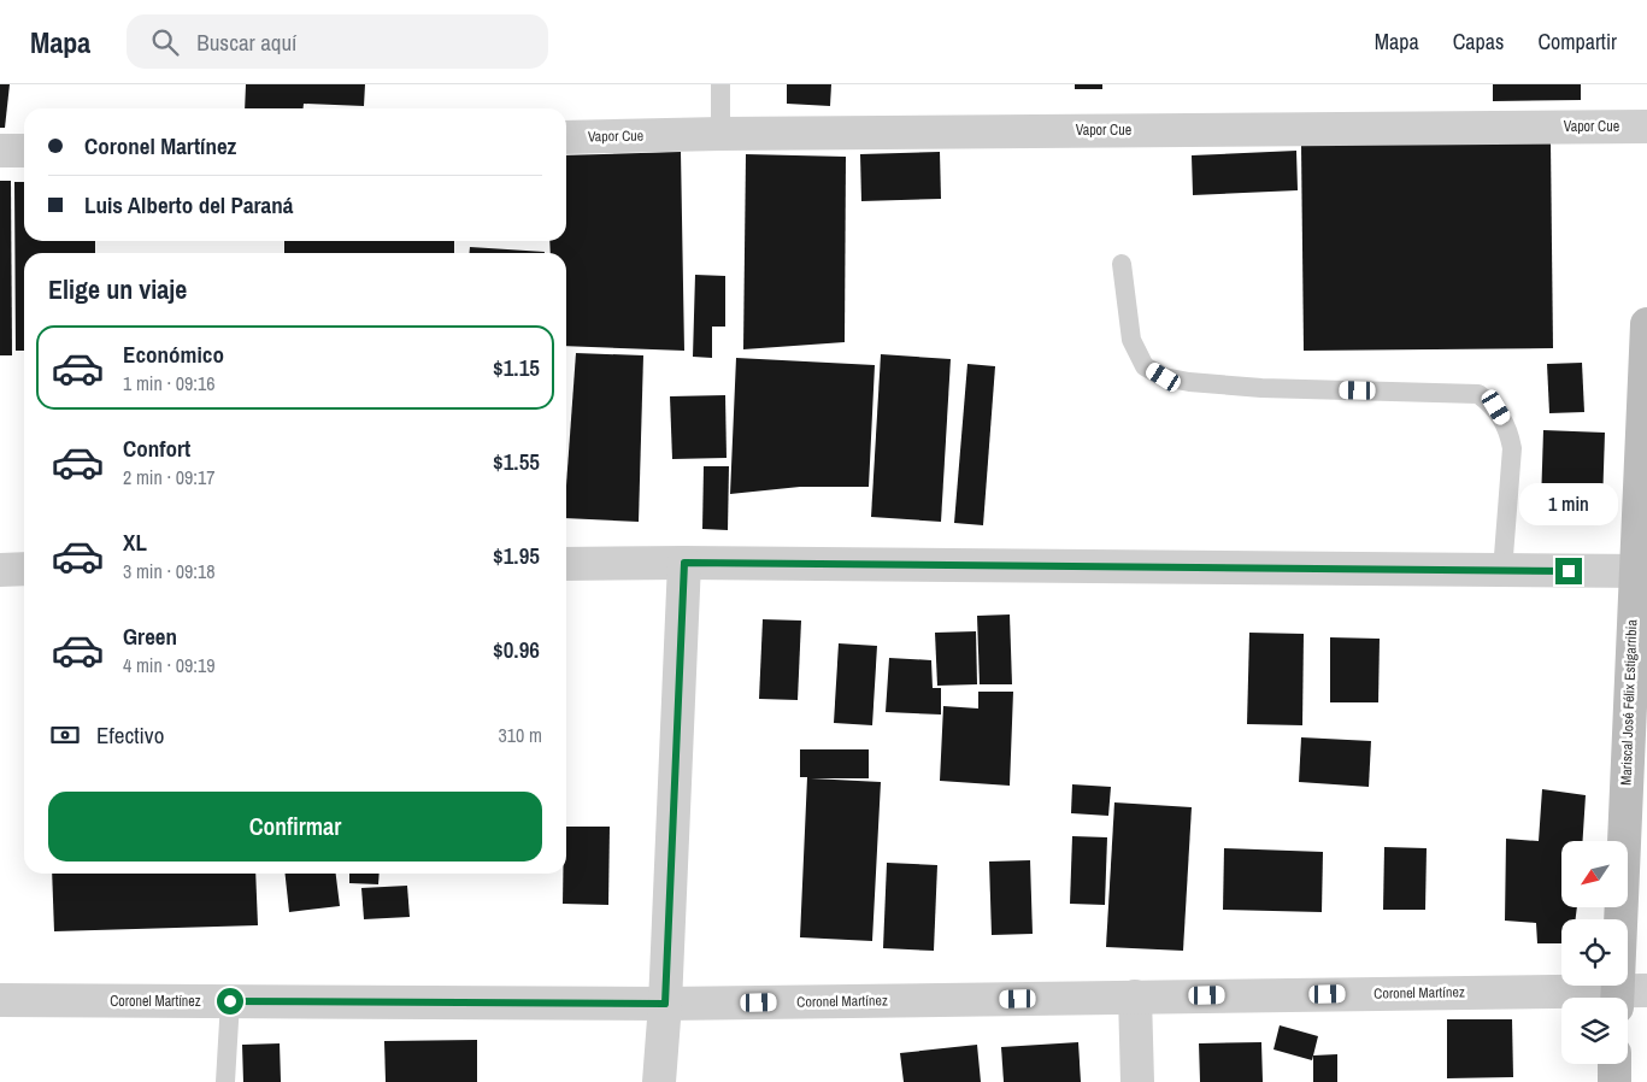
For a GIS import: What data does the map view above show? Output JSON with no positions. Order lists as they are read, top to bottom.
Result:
{
  "streets": {
    "street": ["Vapor Cue", "Mariscal José Félix Estigarribia", "Coronel Martínez"]
  },
  "crossings": [
    ["Mariscal José Félix Estigarribia", "Coronel Martínez"]
  ],
  "north": "bottom left",
  "page": {
    "header": "Mapa",
    "search": "Buscar aquí",
    "nav": ["Mapa", "Capas", "Compartir"],
    "banner": ["Coronel Martínez", "Luis Alberto del Paraná"],
    "heading": "Elige un viaje",
    "list": [
      {
        "name": "Económico",
        "note": "1 min · 09:16",
        "value": "$1.15"
      },
      {
        "name": "Confort",
        "note": "2 min · 09:17",
        "value": "$1.55"
      },
      {
        "name": "XL",
        "note": "3 min · 09:18",
        "value": "$1.95"
      },
      {
        "name": "Green",
        "note": "4 min · 09:19",
        "value": "$0.96"
      }
    ],
    "bubble": "1 min",
    "pay": ["Efectivo", "310 m"],
    "buttons": "Confirmar"
  }
}
